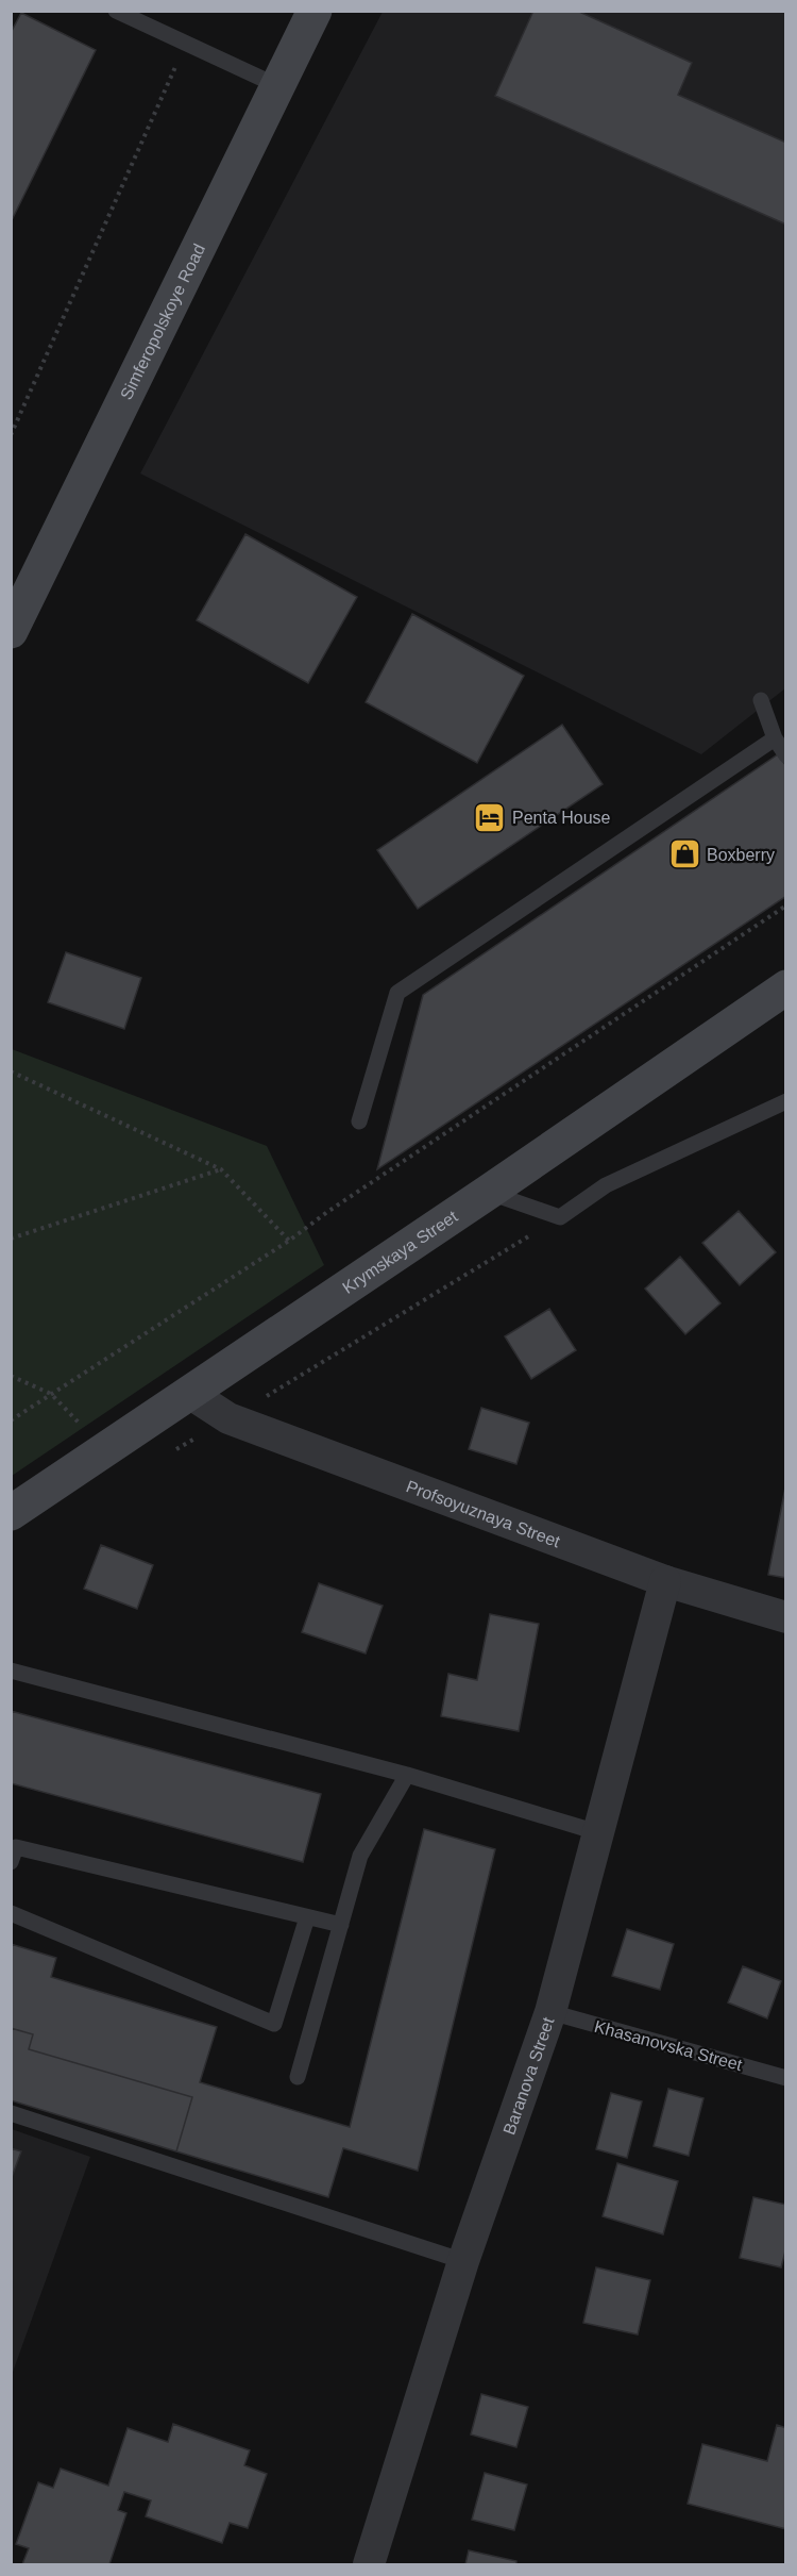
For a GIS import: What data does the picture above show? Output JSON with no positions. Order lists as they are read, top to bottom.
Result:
{
  "streets": {
    "main road": ["Simferopolskoye Road", "Krymskaya Street"],
    "street": ["Profsoyuznaya Street", "Baranova Street"],
    "lane": ["Khasanovska Street"]
  },
  "crossings": [
    ["Krymskaya Street", "Profsoyuznaya Street"],
    ["Profsoyuznaya Street", "Baranova Street"],
    ["Khasanovska Street", "Baranova Street"]
  ],
  "places": {
    "hotel": ["Penta House"],
    "shop": ["Boxberry"]
  }
}
